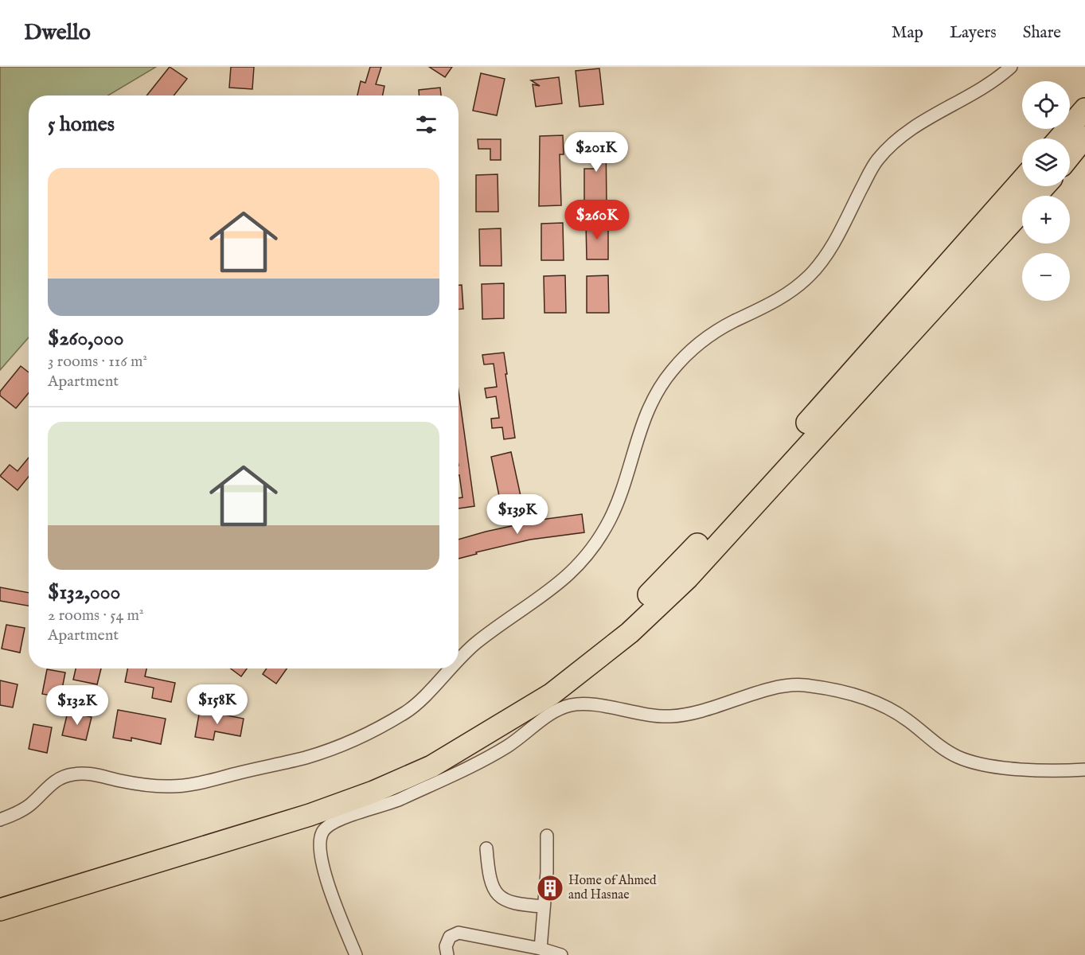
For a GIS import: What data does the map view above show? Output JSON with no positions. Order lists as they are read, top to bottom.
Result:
{
  "places": {
    "building": ["Home of Ahmed and Hasnae"]
  },
  "page": {
    "header": "Dwello",
    "nav": ["Map", "Layers", "Share"],
    "map_buttons": ["+", "−"],
    "heading": "5 homes",
    "price": [
      "$201K",
      "$260K",
      "$139K",
      "$158K",
      "$132K"
    ],
    "list": [
      {
        "name": "$260,000",
        "note": "3 rooms · 116 m² · Apartment"
      },
      {
        "name": "$132,000",
        "note": "2 rooms · 54 m² · Apartment"
      }
    ]
  }
}
